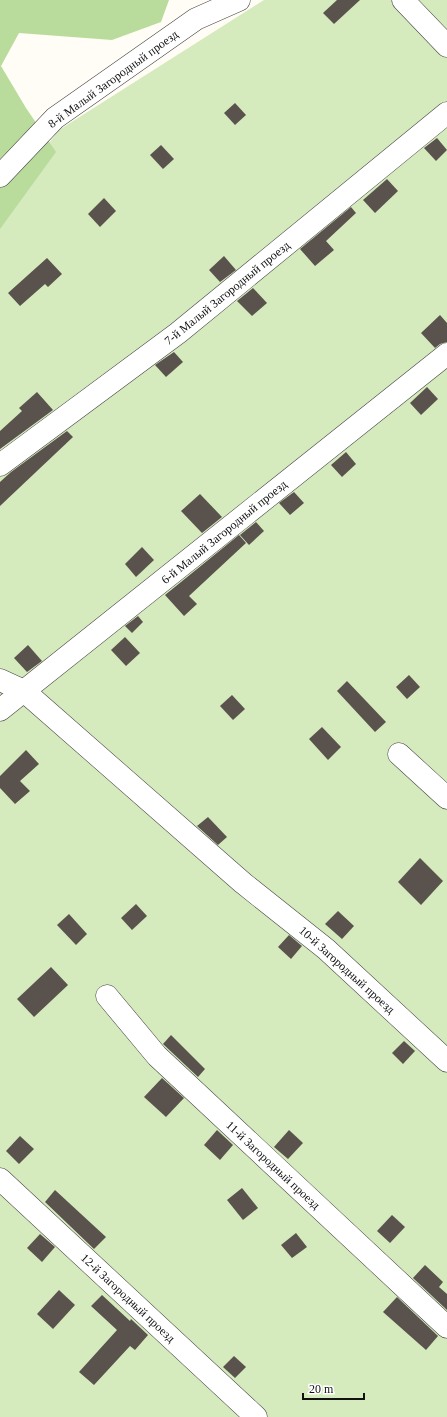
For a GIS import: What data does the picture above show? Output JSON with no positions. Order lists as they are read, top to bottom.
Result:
{
  "streets": {
    "lane": [
      "8-й Малый Загородный проезд",
      "7-й Малый Загородный проезд",
      "6-й Малый Загородный проезд",
      "10-й Загородный проезд",
      "11-й Загородный проезд",
      "12-й Загородный проезд"
    ]
  },
  "crossings": [
    ["6-й Малый Загородный проезд", "10-й Загородный проезд"]
  ],
  "scale_bar": "20 m"
}
